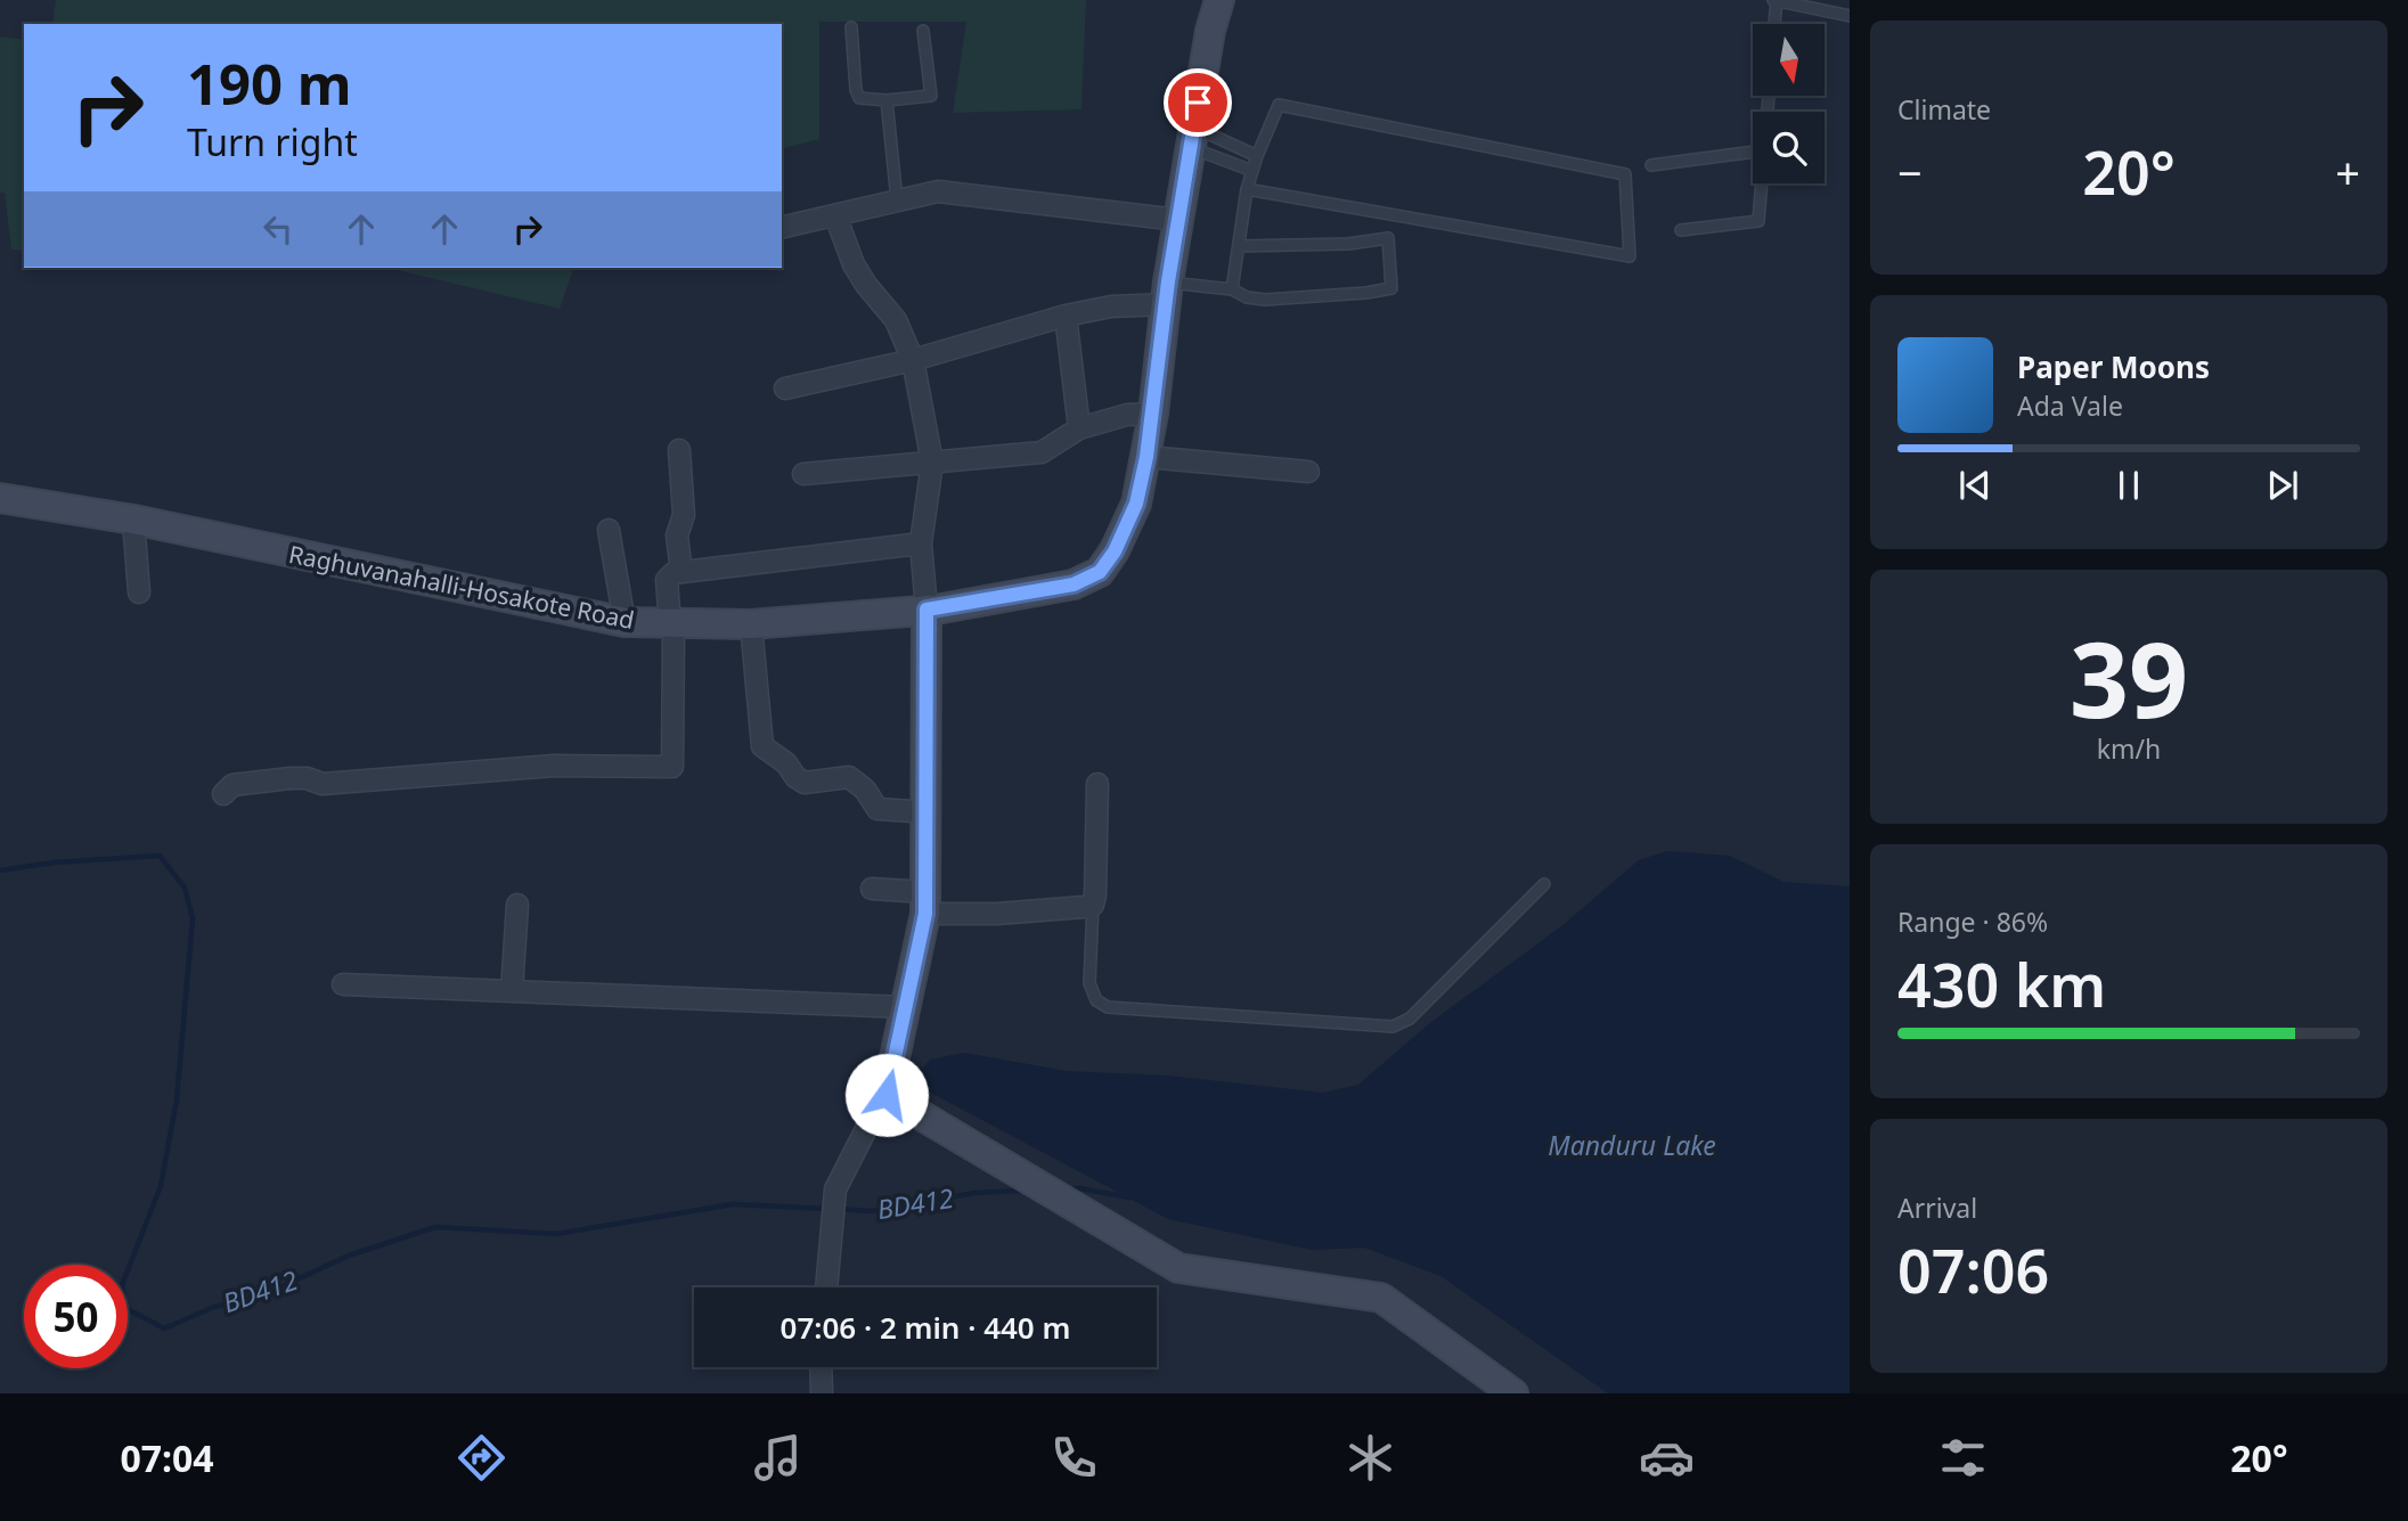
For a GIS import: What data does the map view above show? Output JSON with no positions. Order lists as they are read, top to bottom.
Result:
{
  "streets": {
    "main road": ["Raghuvanahalli-Hosakote Road"]
  },
  "water": ["Manduru Lake", "BD412"],
  "north": "bottom",
  "page": {
    "tile": [
      "Climate",
      ["39", "km/h"],
      ["Range · 86%", "430 km"],
      ["Arrival", "07:06"]
    ],
    "turn": ["190 m", "Turn right"],
    "heat": ["−", "20°", "+"],
    "song": ["Paper Moons", "Ada Vale"],
    "limit": "50",
    "trip": "07:06 · 2 min · 440 m",
    "tabs": ["07:04", "20°"]
  }
}
